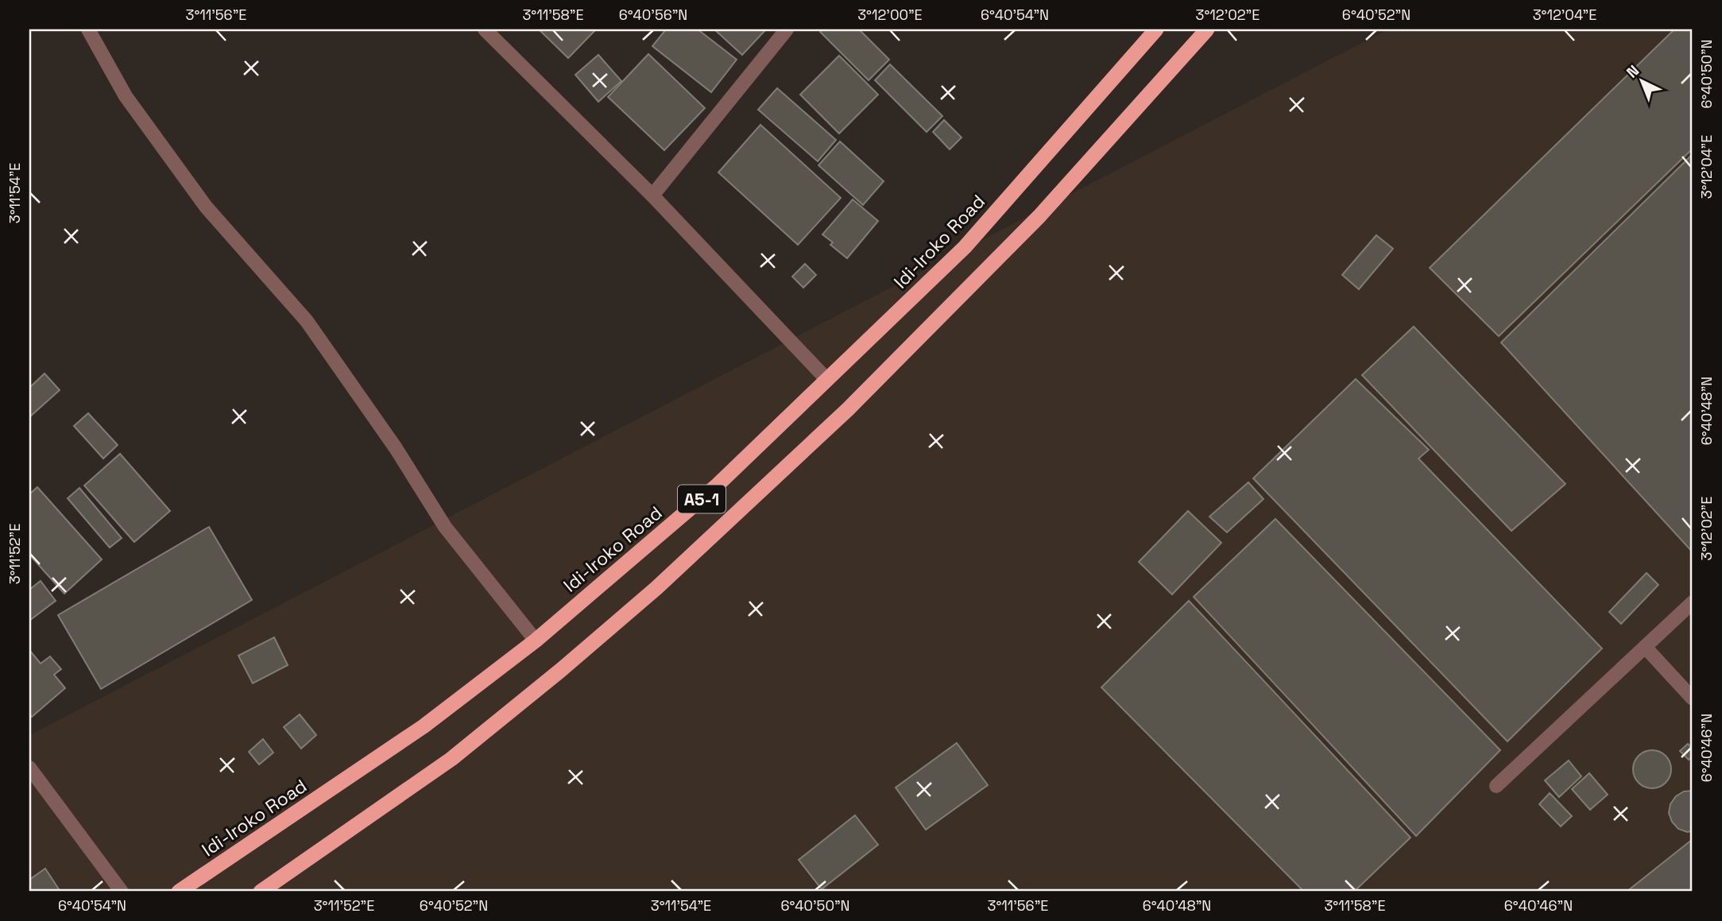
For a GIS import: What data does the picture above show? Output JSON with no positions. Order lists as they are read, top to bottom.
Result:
{
  "streets": {
    "highway": ["Idi-Iroko Road", "A5-1"]
  },
  "north": "top left",
  "coordinates": [
    "3°11'56\"E",
    "3°11'58\"E",
    "6°40'56\"N",
    "3°12'00\"E",
    "6°40'54\"N",
    "3°12'02\"E",
    "6°40'52\"N",
    "3°12'04\"E",
    "6°40'50\"N",
    "3°11'54\"E",
    "6°40'48\"N",
    "3°11'52\"E",
    "6°40'46\"N"
  ]
}
